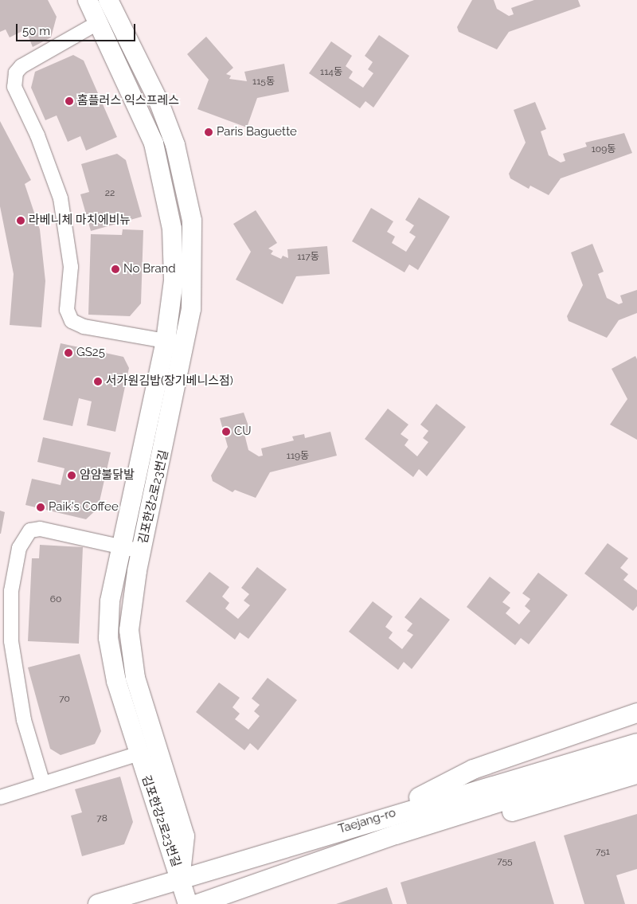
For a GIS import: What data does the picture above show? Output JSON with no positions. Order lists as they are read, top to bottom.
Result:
{
  "streets": {
    "street": ["김포한강2로23번길", "Taejang-ro"]
  },
  "crossings": [
    ["김포한강2로23번길", "Taejang-ro"]
  ],
  "places": [
    "홈플러스 익스프레스",
    "Paris Baguette",
    "라베니체 마치에비뉴",
    "No Brand",
    "GS25",
    "서가원김밥(장기베니스점)",
    "CU",
    "얌얌불닭발",
    "Paik's Coffee"
  ],
  "house_numbers": [
    "114동",
    "115동",
    "109동",
    "22",
    "117동",
    "119동",
    "60",
    "70",
    "78",
    "751",
    "755"
  ],
  "scale_bar": "50 m"
}
